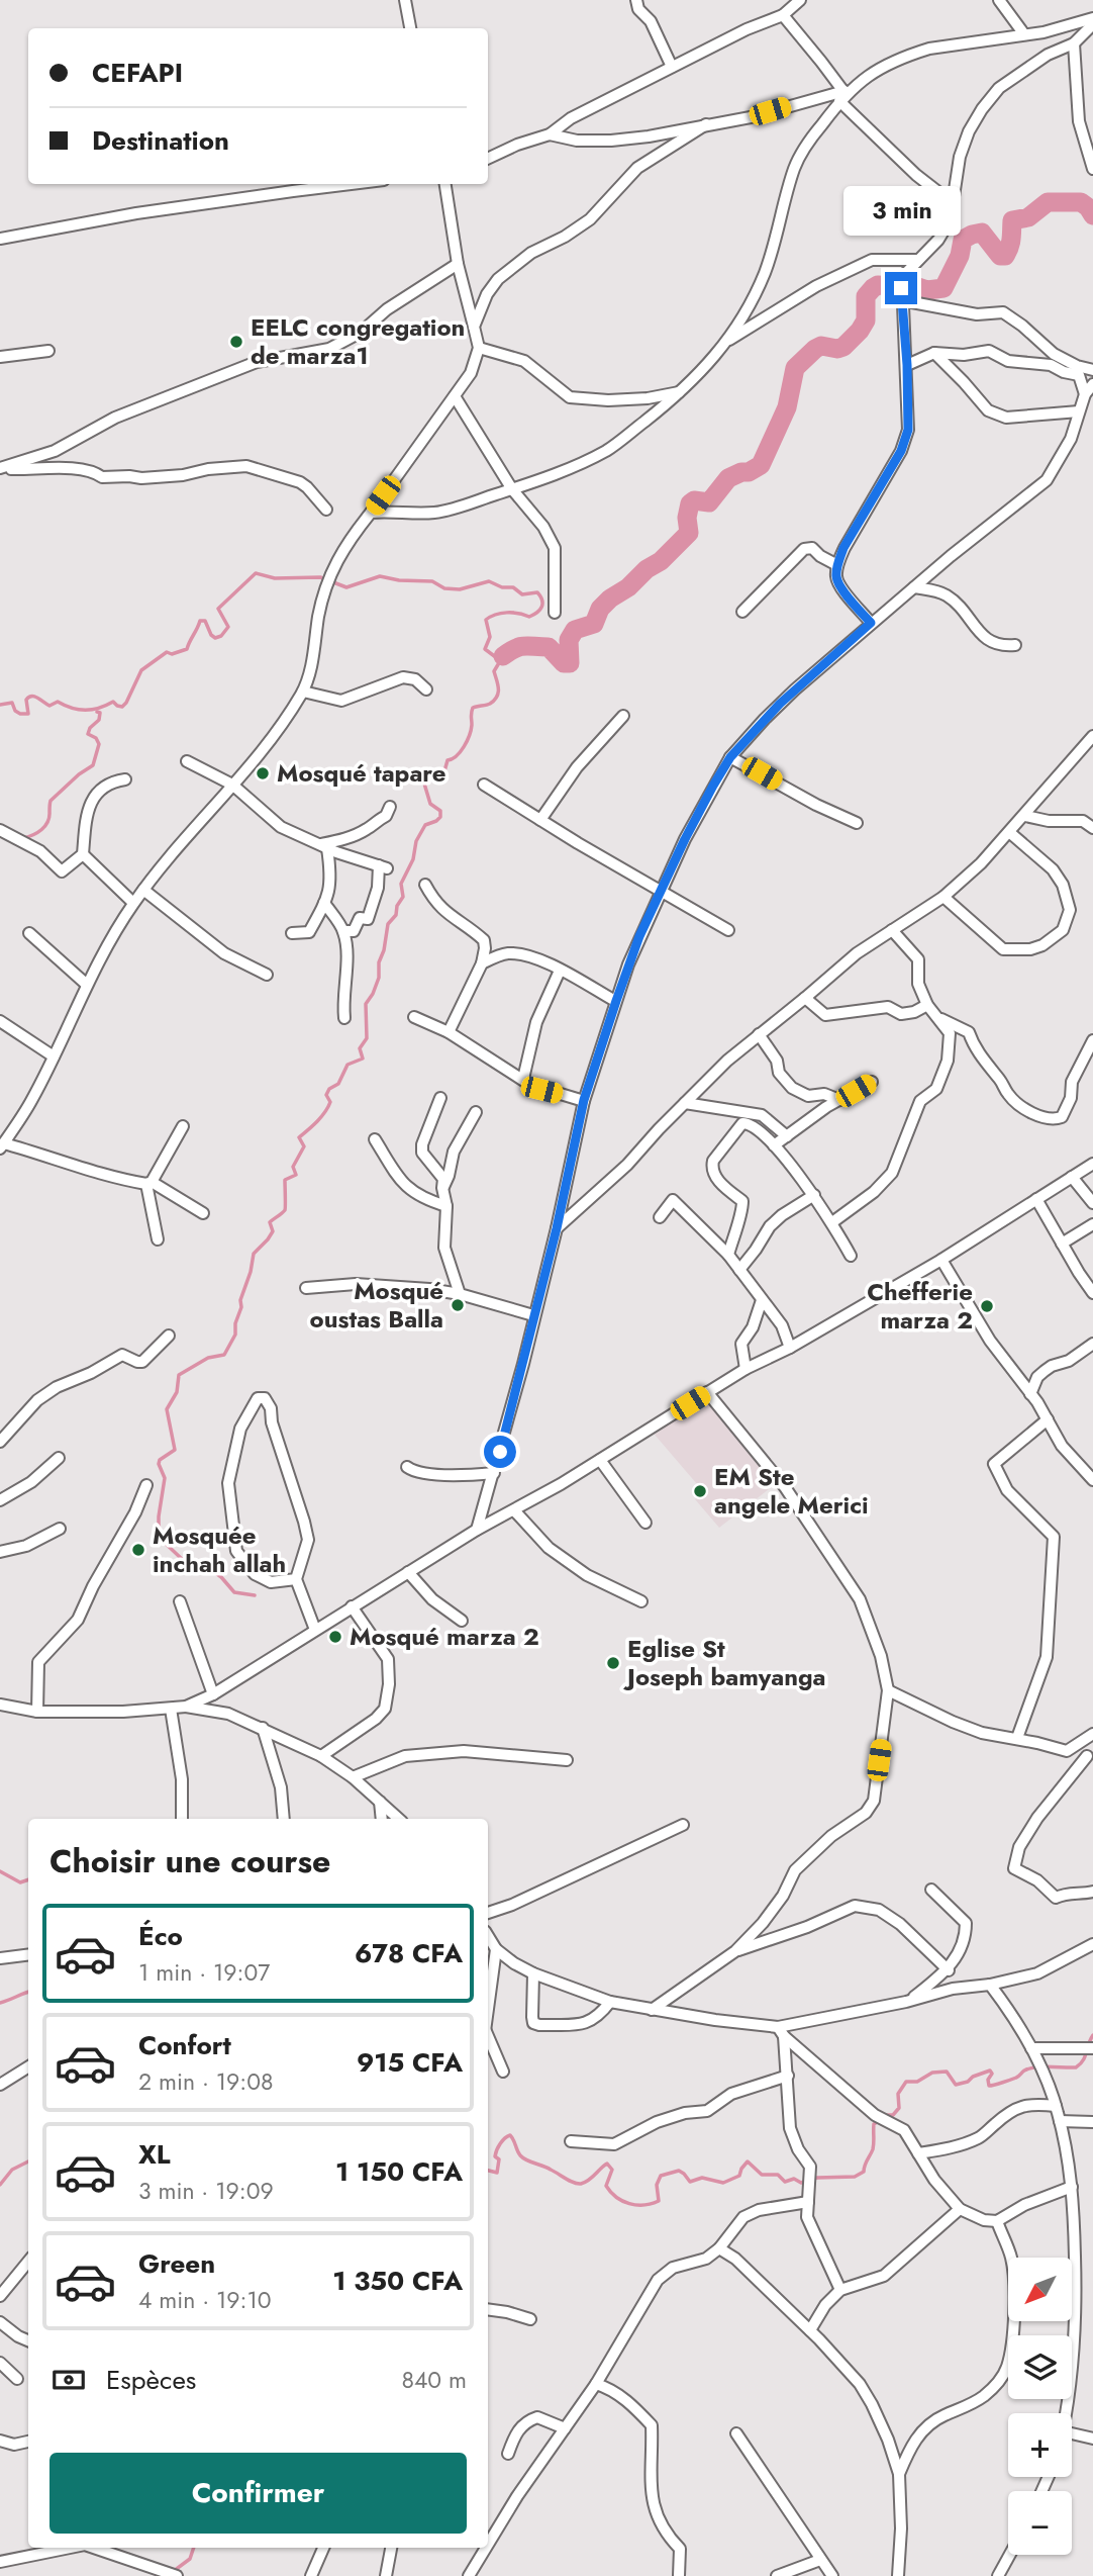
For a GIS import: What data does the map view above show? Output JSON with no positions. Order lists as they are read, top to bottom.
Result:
{
  "places": [
    "EELC congregation de marza1",
    "Mosqué tapare",
    "Mosqué oustas Balla",
    "Chefferie marza 2",
    "EM Ste angele Merici",
    "Mosquée inchah allah",
    "Mosqué marza 2",
    "Eglise St Joseph bamyanga"
  ],
  "north": "bottom left",
  "page": {
    "banner": ["CEFAPI", "Destination"],
    "bubble": "3 min",
    "heading": "Choisir une course",
    "list": [
      {
        "name": "Éco",
        "note": "1 min · 19:07",
        "value": "678 CFA"
      },
      {
        "name": "Confort",
        "note": "2 min · 19:08",
        "value": "915 CFA"
      },
      {
        "name": "XL",
        "note": "3 min · 19:09",
        "value": "1 150 CFA"
      },
      {
        "name": "Green",
        "note": "4 min · 19:10",
        "value": "1 350 CFA"
      }
    ],
    "map_buttons": ["+", "−"],
    "pay": ["Espèces", "840 m"],
    "buttons": "Confirmer"
  }
}
